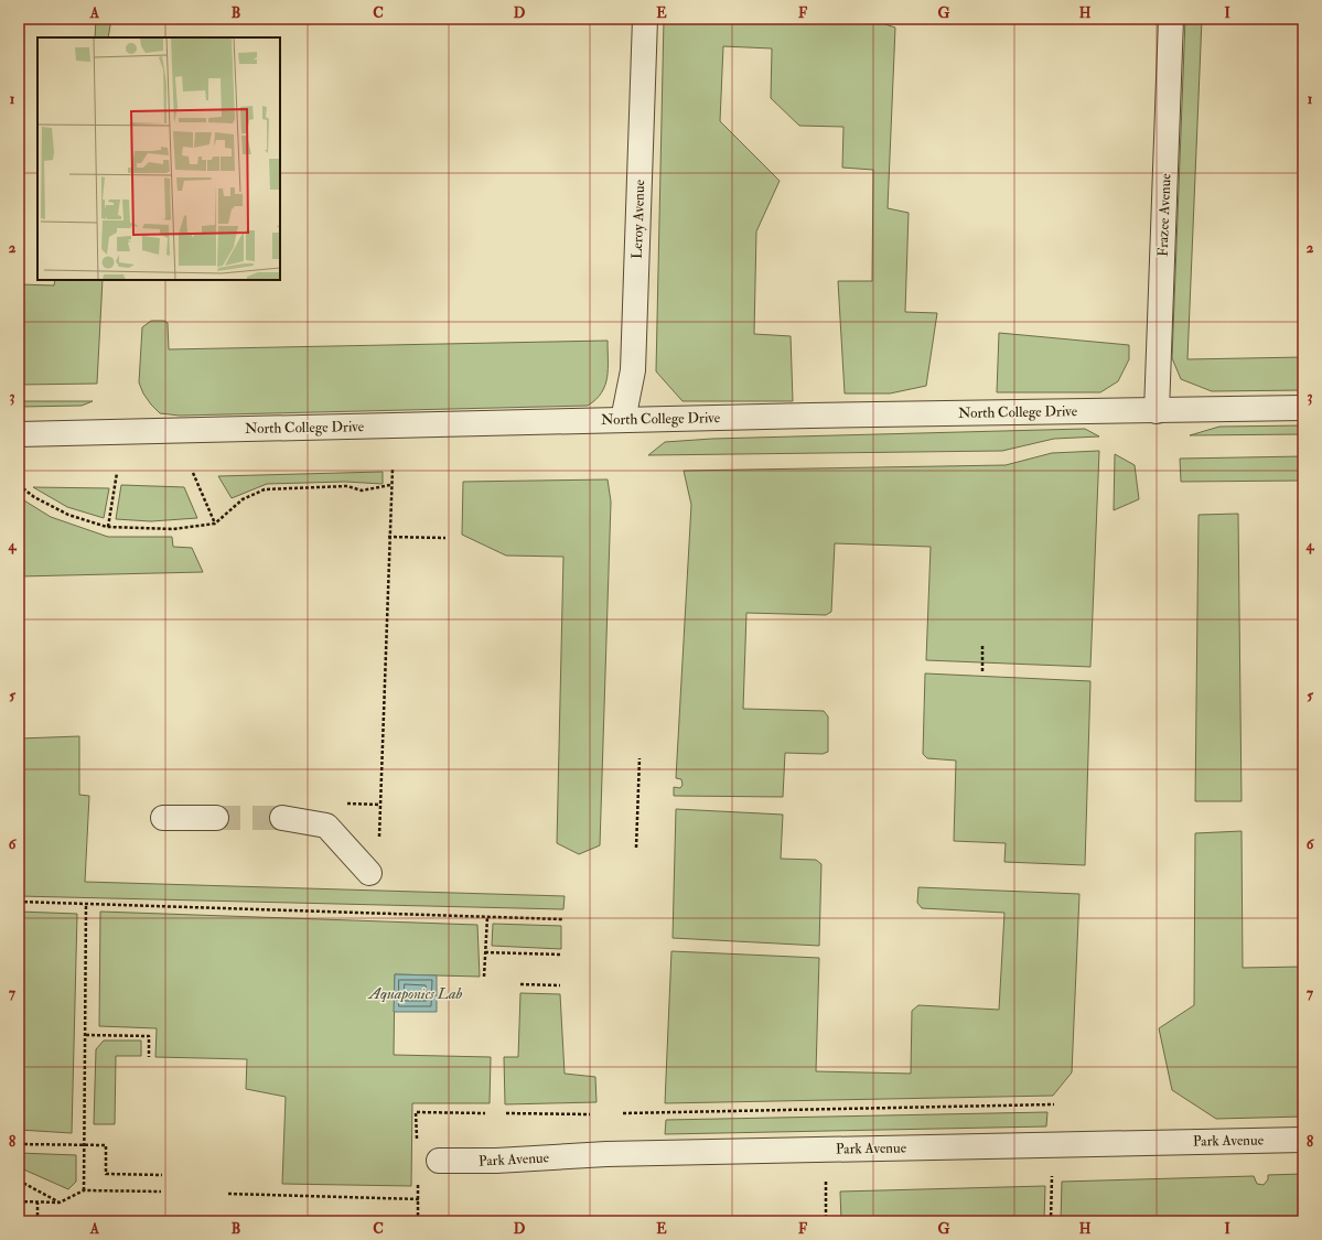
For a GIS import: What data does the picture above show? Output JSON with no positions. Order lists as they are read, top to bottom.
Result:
{
  "streets": {
    "street": [
      "Frazee Avenue",
      "Leroy Avenue",
      "North College Drive",
      "Park Avenue"
    ]
  },
  "crossings": [
    ["Frazee Avenue", "North College Drive"],
    ["Leroy Avenue", "North College Drive"]
  ],
  "water": ["Aquaponics Lab"],
  "grid": {
    "columns": [
      "A",
      "B",
      "C",
      "D",
      "E",
      "F",
      "G",
      "H",
      "I"
    ],
    "rows": [
      "1",
      "2",
      "3",
      "4",
      "5",
      "6",
      "7",
      "8"
    ]
  }
}
